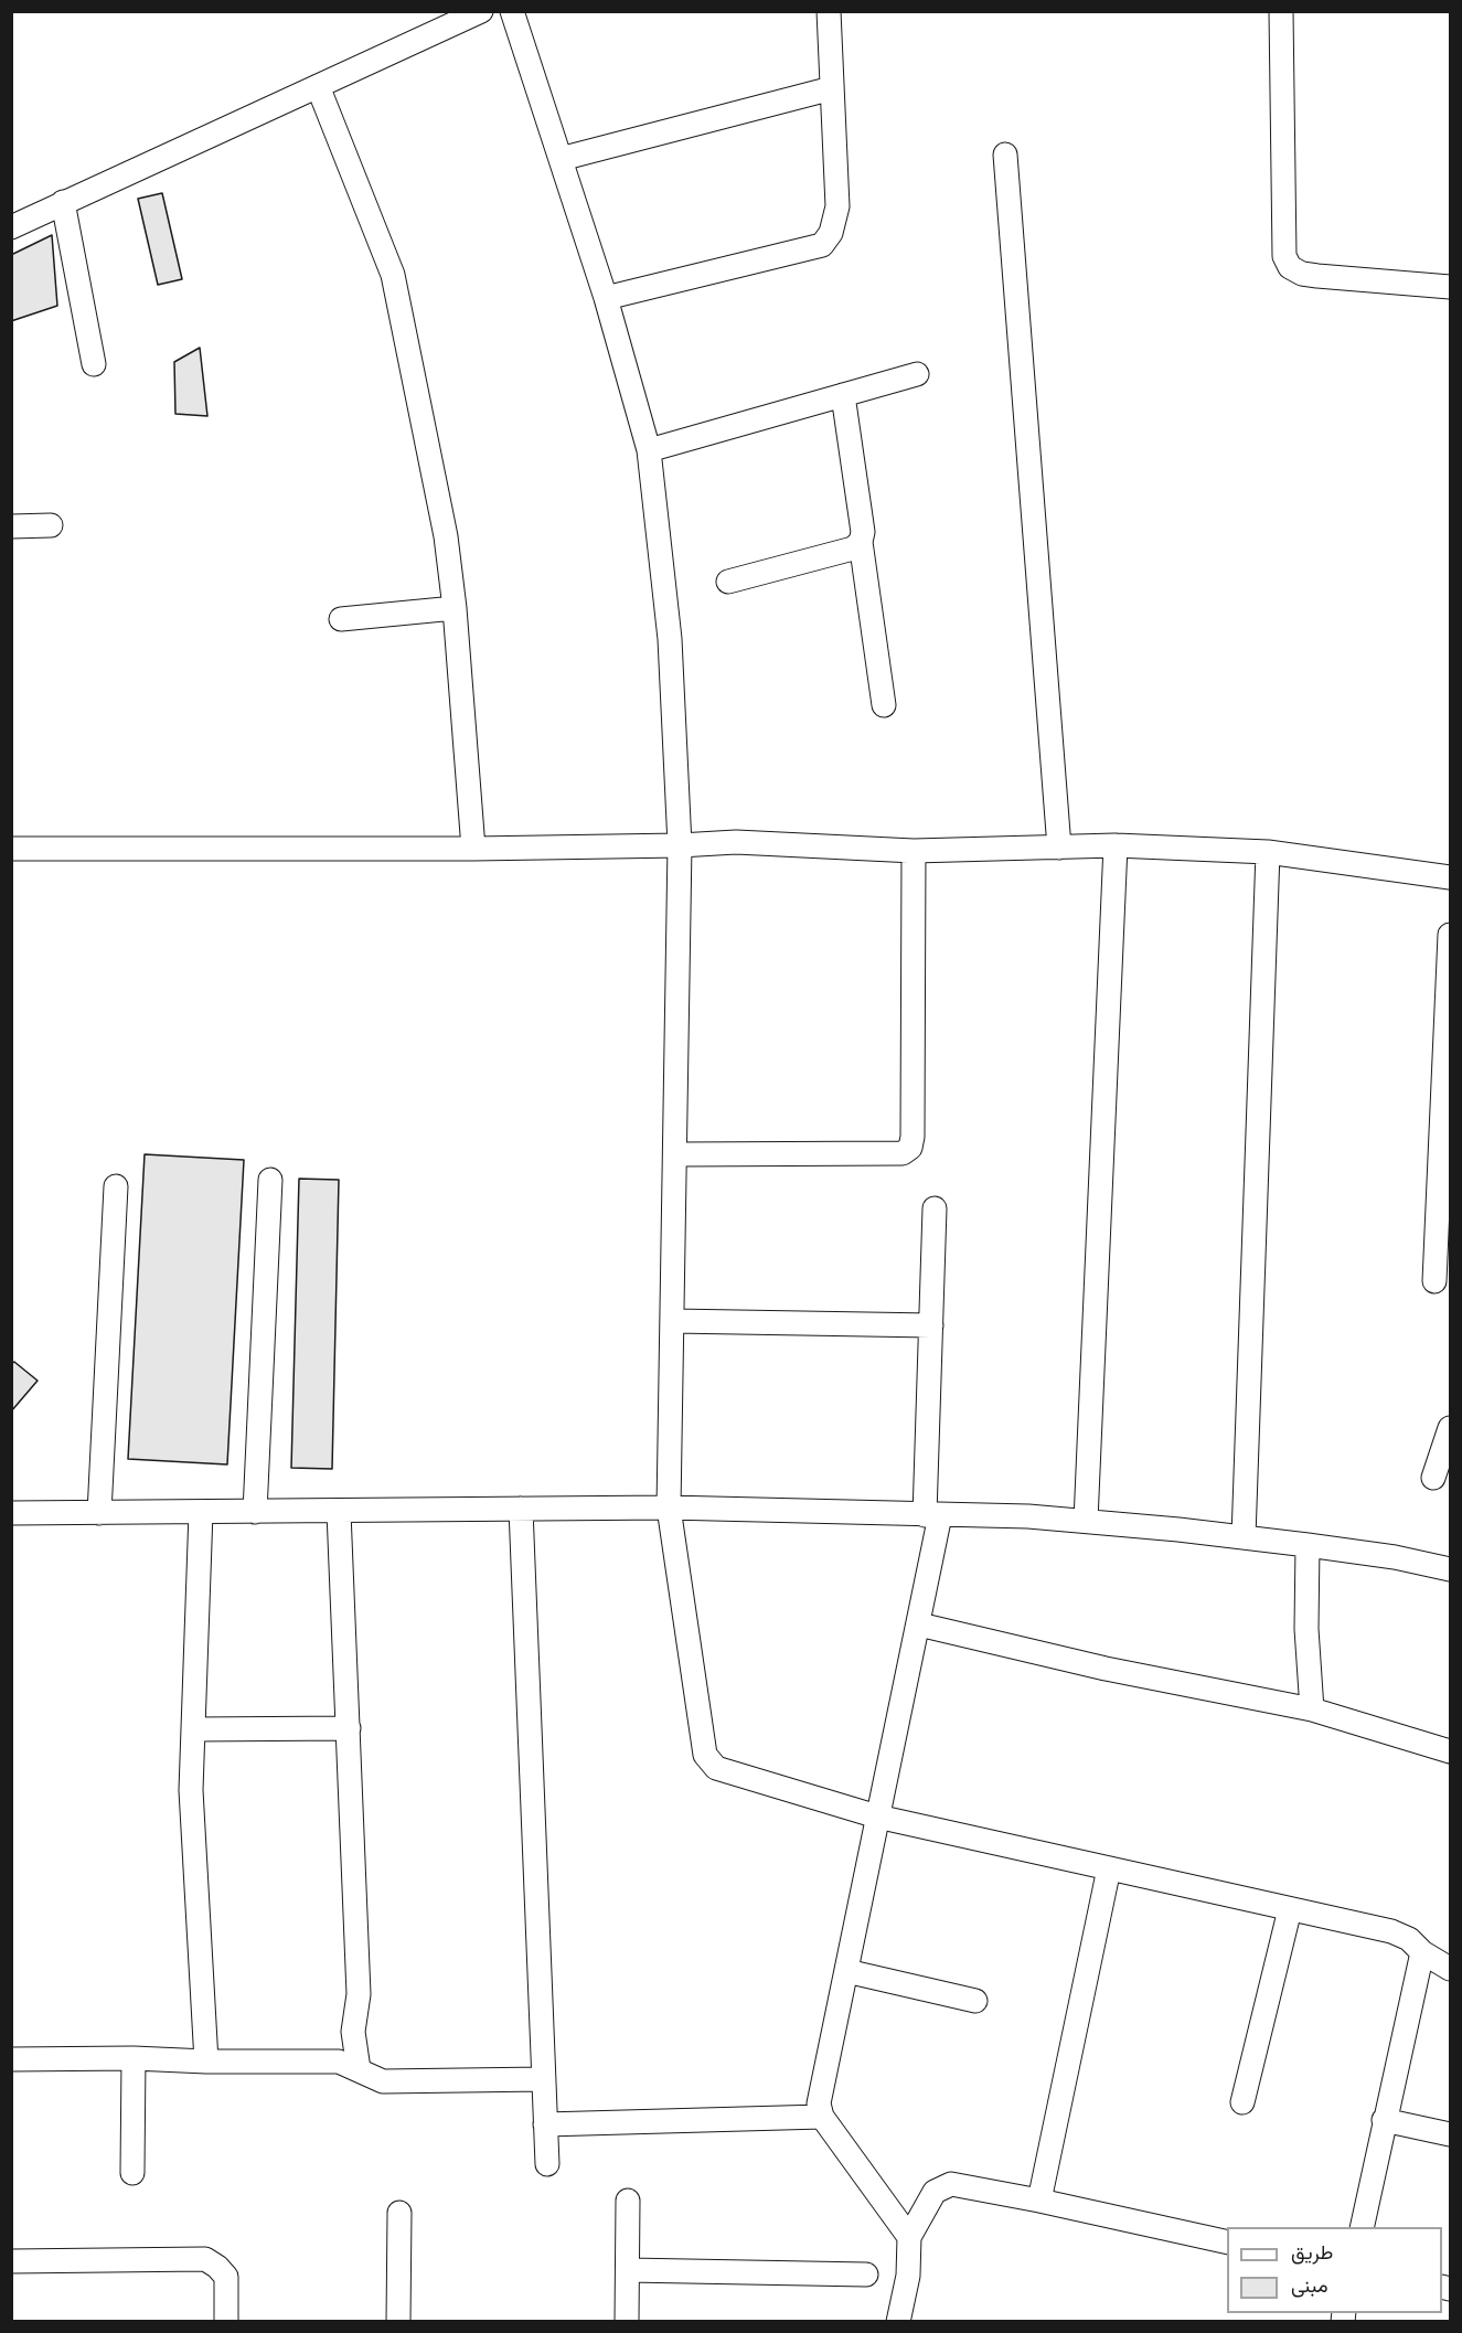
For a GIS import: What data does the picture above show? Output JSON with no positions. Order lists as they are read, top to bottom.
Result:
{
  "legend": ["طريق", "مبنى"]
}
